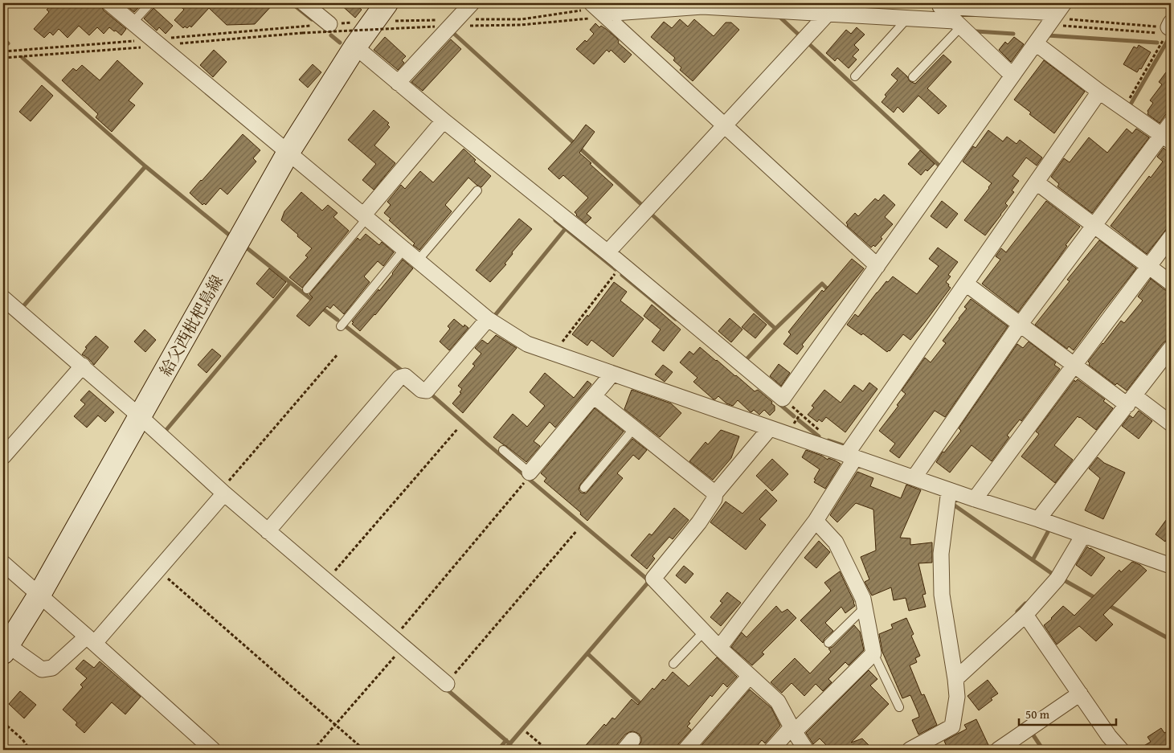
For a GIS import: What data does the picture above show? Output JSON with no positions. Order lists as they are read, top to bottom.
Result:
{
  "streets": {
    "main road": ["給父西枇杷島線"]
  },
  "scale_bar": "50 m"
}
